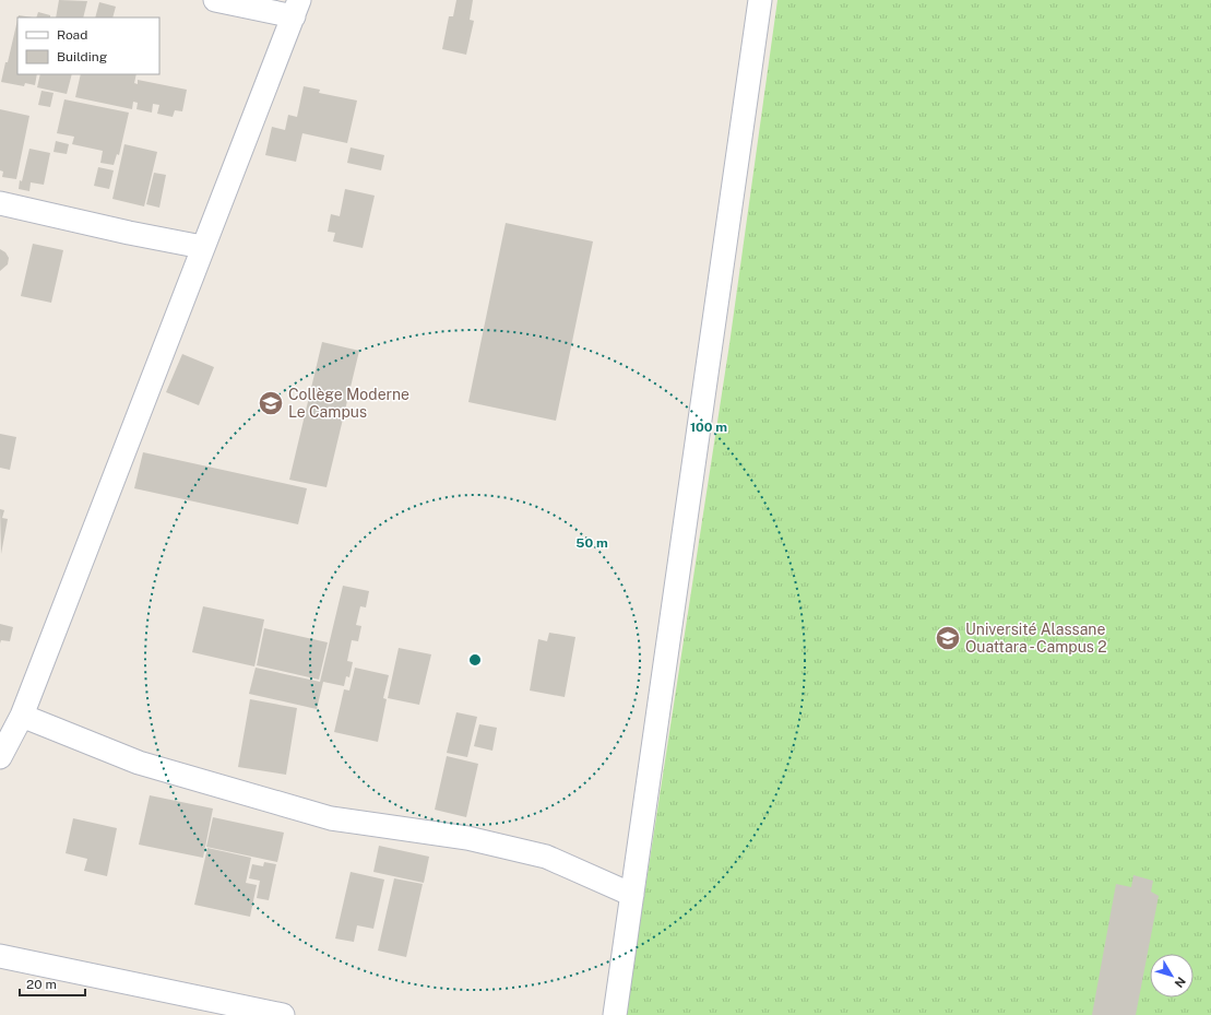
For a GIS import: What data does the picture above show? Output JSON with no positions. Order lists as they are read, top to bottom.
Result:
{
  "places": {
    "school or university": ["Collège Moderne Le Campus", "Université Alassane Ouattara - Campus 2"]
  },
  "legend": ["Road", "Building"],
  "scale_bar": "20 m",
  "north": "bottom right",
  "rings": ["100 m", "50 m"]
}
